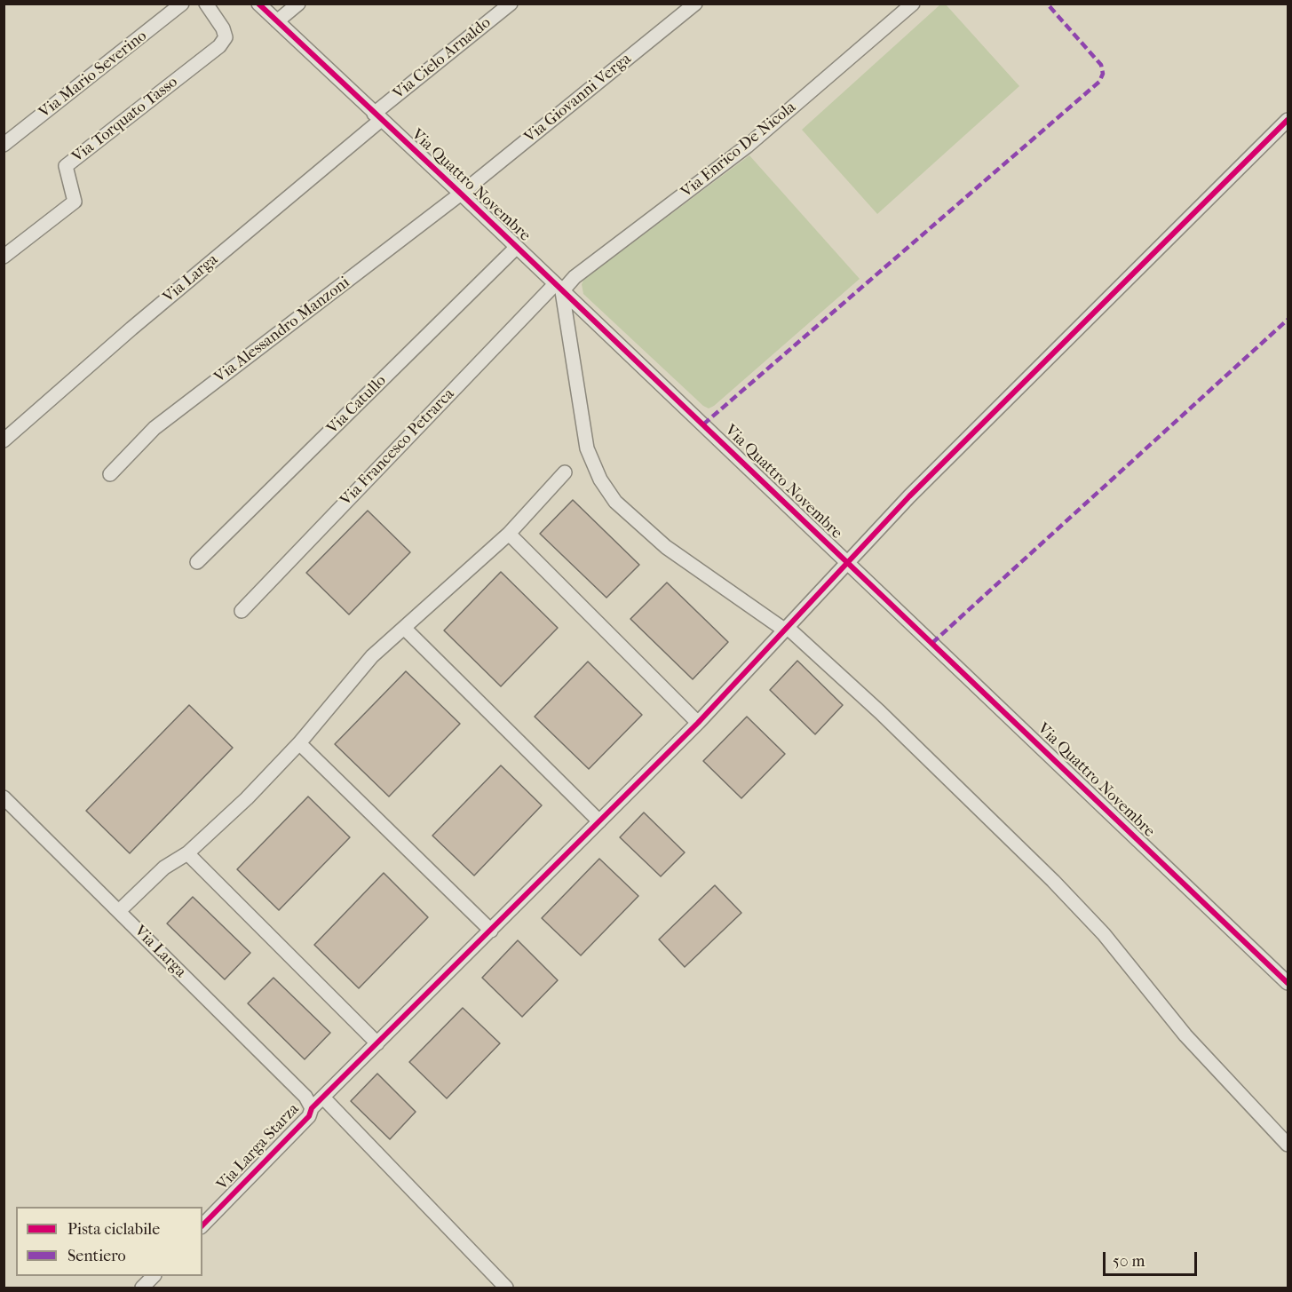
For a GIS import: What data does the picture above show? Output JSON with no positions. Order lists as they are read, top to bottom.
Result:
{
  "streets": {
    "street": [
      "Via Cielo Arnaldo",
      "Via Mario Severino",
      "Via Giovanni Verga",
      "Via Torquato Tasso",
      "Via Enrico De Nicola",
      "Via Quattro Novembre",
      "Via Larga",
      "Via Alessandro Manzoni",
      "Via Catullo",
      "Via Francesco Petrarca",
      "Via Larga Starza"
    ]
  },
  "crossings": [
    ["Via Cielo Arnaldo", "Via Quattro Novembre"],
    ["Via Cielo Arnaldo", "Via Larga"],
    ["Via Giovanni Verga", "Via Quattro Novembre"],
    ["Via Giovanni Verga", "Via Alessandro Manzoni"],
    ["Via Enrico De Nicola", "Via Quattro Novembre"],
    ["Via Enrico De Nicola", "Via Francesco Petrarca"],
    ["Via Quattro Novembre", "Via Larga"],
    ["Via Quattro Novembre", "Via Alessandro Manzoni"],
    ["Via Quattro Novembre", "Via Catullo"],
    ["Via Quattro Novembre", "Via Francesco Petrarca"],
    ["Via Quattro Novembre", "Via Larga Starza"],
    ["Via Larga", "Via Larga Starza"]
  ],
  "legend": ["Pista ciclabile", "Sentiero"],
  "scale_bar": "50 m"
}
